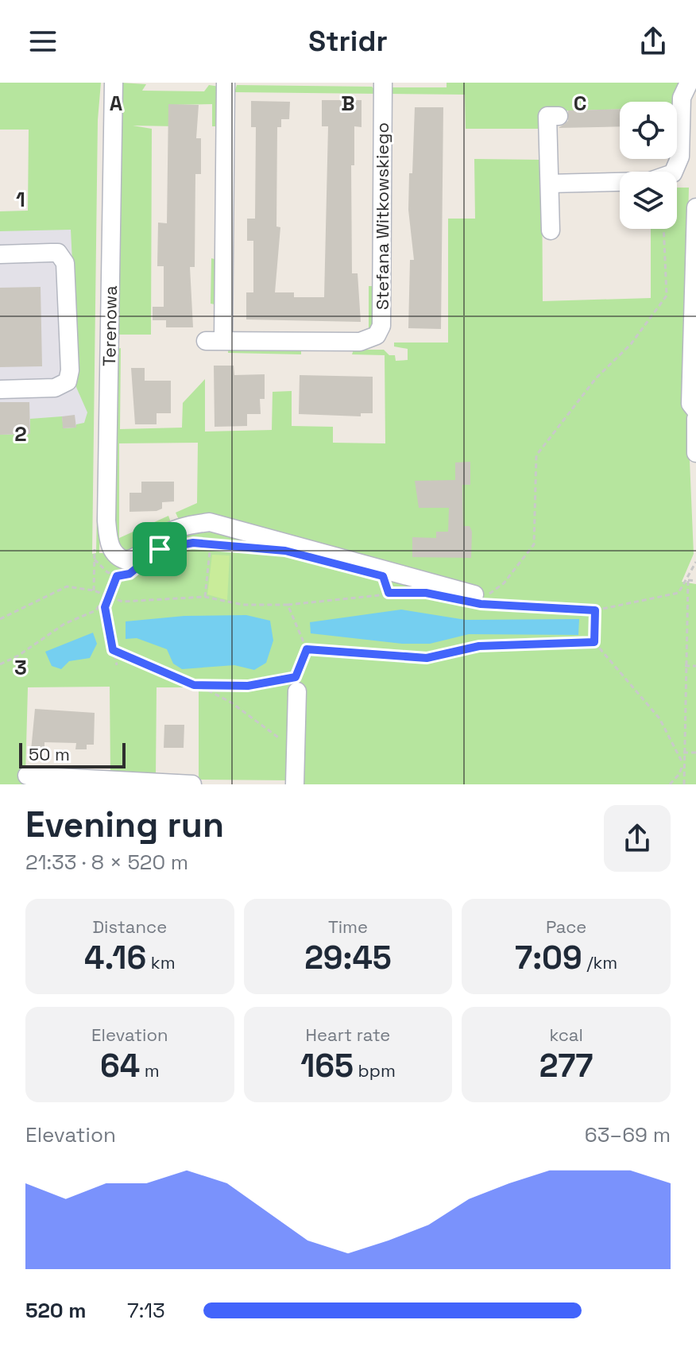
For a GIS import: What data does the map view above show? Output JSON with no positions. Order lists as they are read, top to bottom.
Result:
{
  "streets": {
    "street": ["Stefana Witkowskiego", "Terenowa"]
  },
  "scale_bar": "50 m",
  "page": {
    "header": "Stridr",
    "scale": "50 m",
    "heading": ["Evening run", "21:33 · 8 × 520 m"],
    "stats": [
      ["Distance", "4.16 km"],
      ["Time", "29:45"],
      ["Pace", "7:09 /km"],
      ["Elevation", "64 m"],
      ["Heart rate", "165 bpm"],
      ["kcal", "277"]
    ],
    "chart": ["Elevation", "63–69 m"],
    "list": [
      {
        "name": "520 m",
        "note": "7:13"
      }
    ]
  },
  "grid": {
    "columns": ["A", "B", "C"],
    "rows": ["1", "2", "3"]
  }
}
